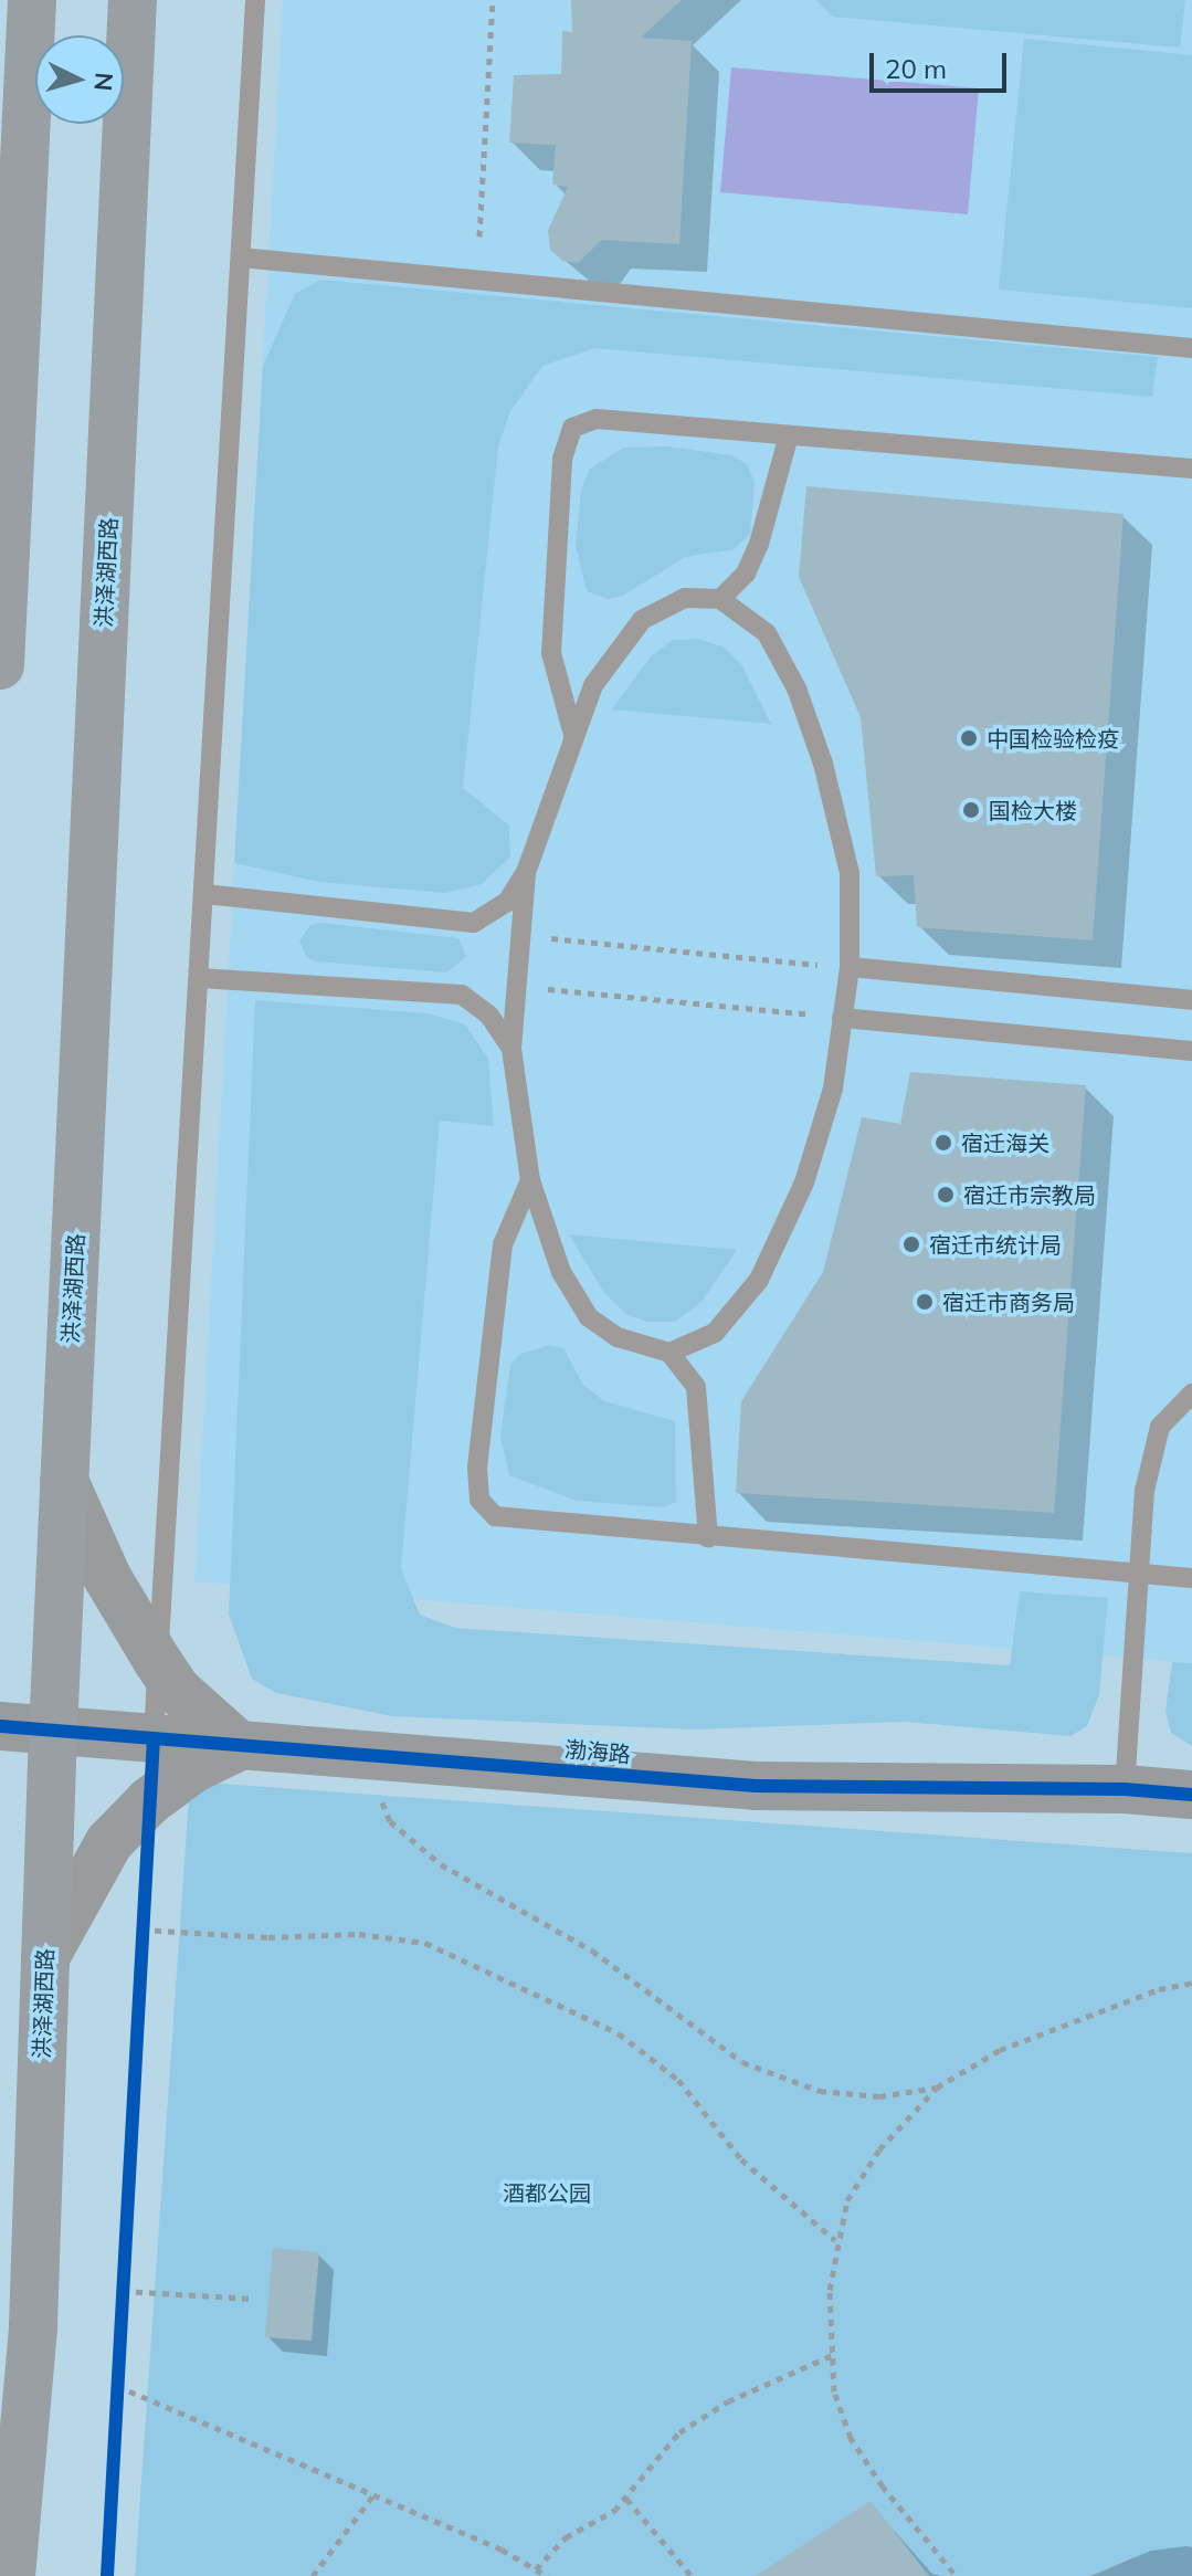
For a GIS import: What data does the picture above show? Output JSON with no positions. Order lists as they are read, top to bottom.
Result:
{
  "streets": {
    "main road": ["洪泽湖西路"],
    "street": ["渤海路"]
  },
  "crossings": [
    ["洪泽湖西路", "渤海路"]
  ],
  "parks": ["酒都公园"],
  "places": [
    "中国检验检疫",
    "国检大楼",
    "宿迁海关",
    "宿迁市宗教局",
    "宿迁市统计局",
    "宿迁市商务局"
  ],
  "scale_bar": "20 m",
  "north": "right"
}
